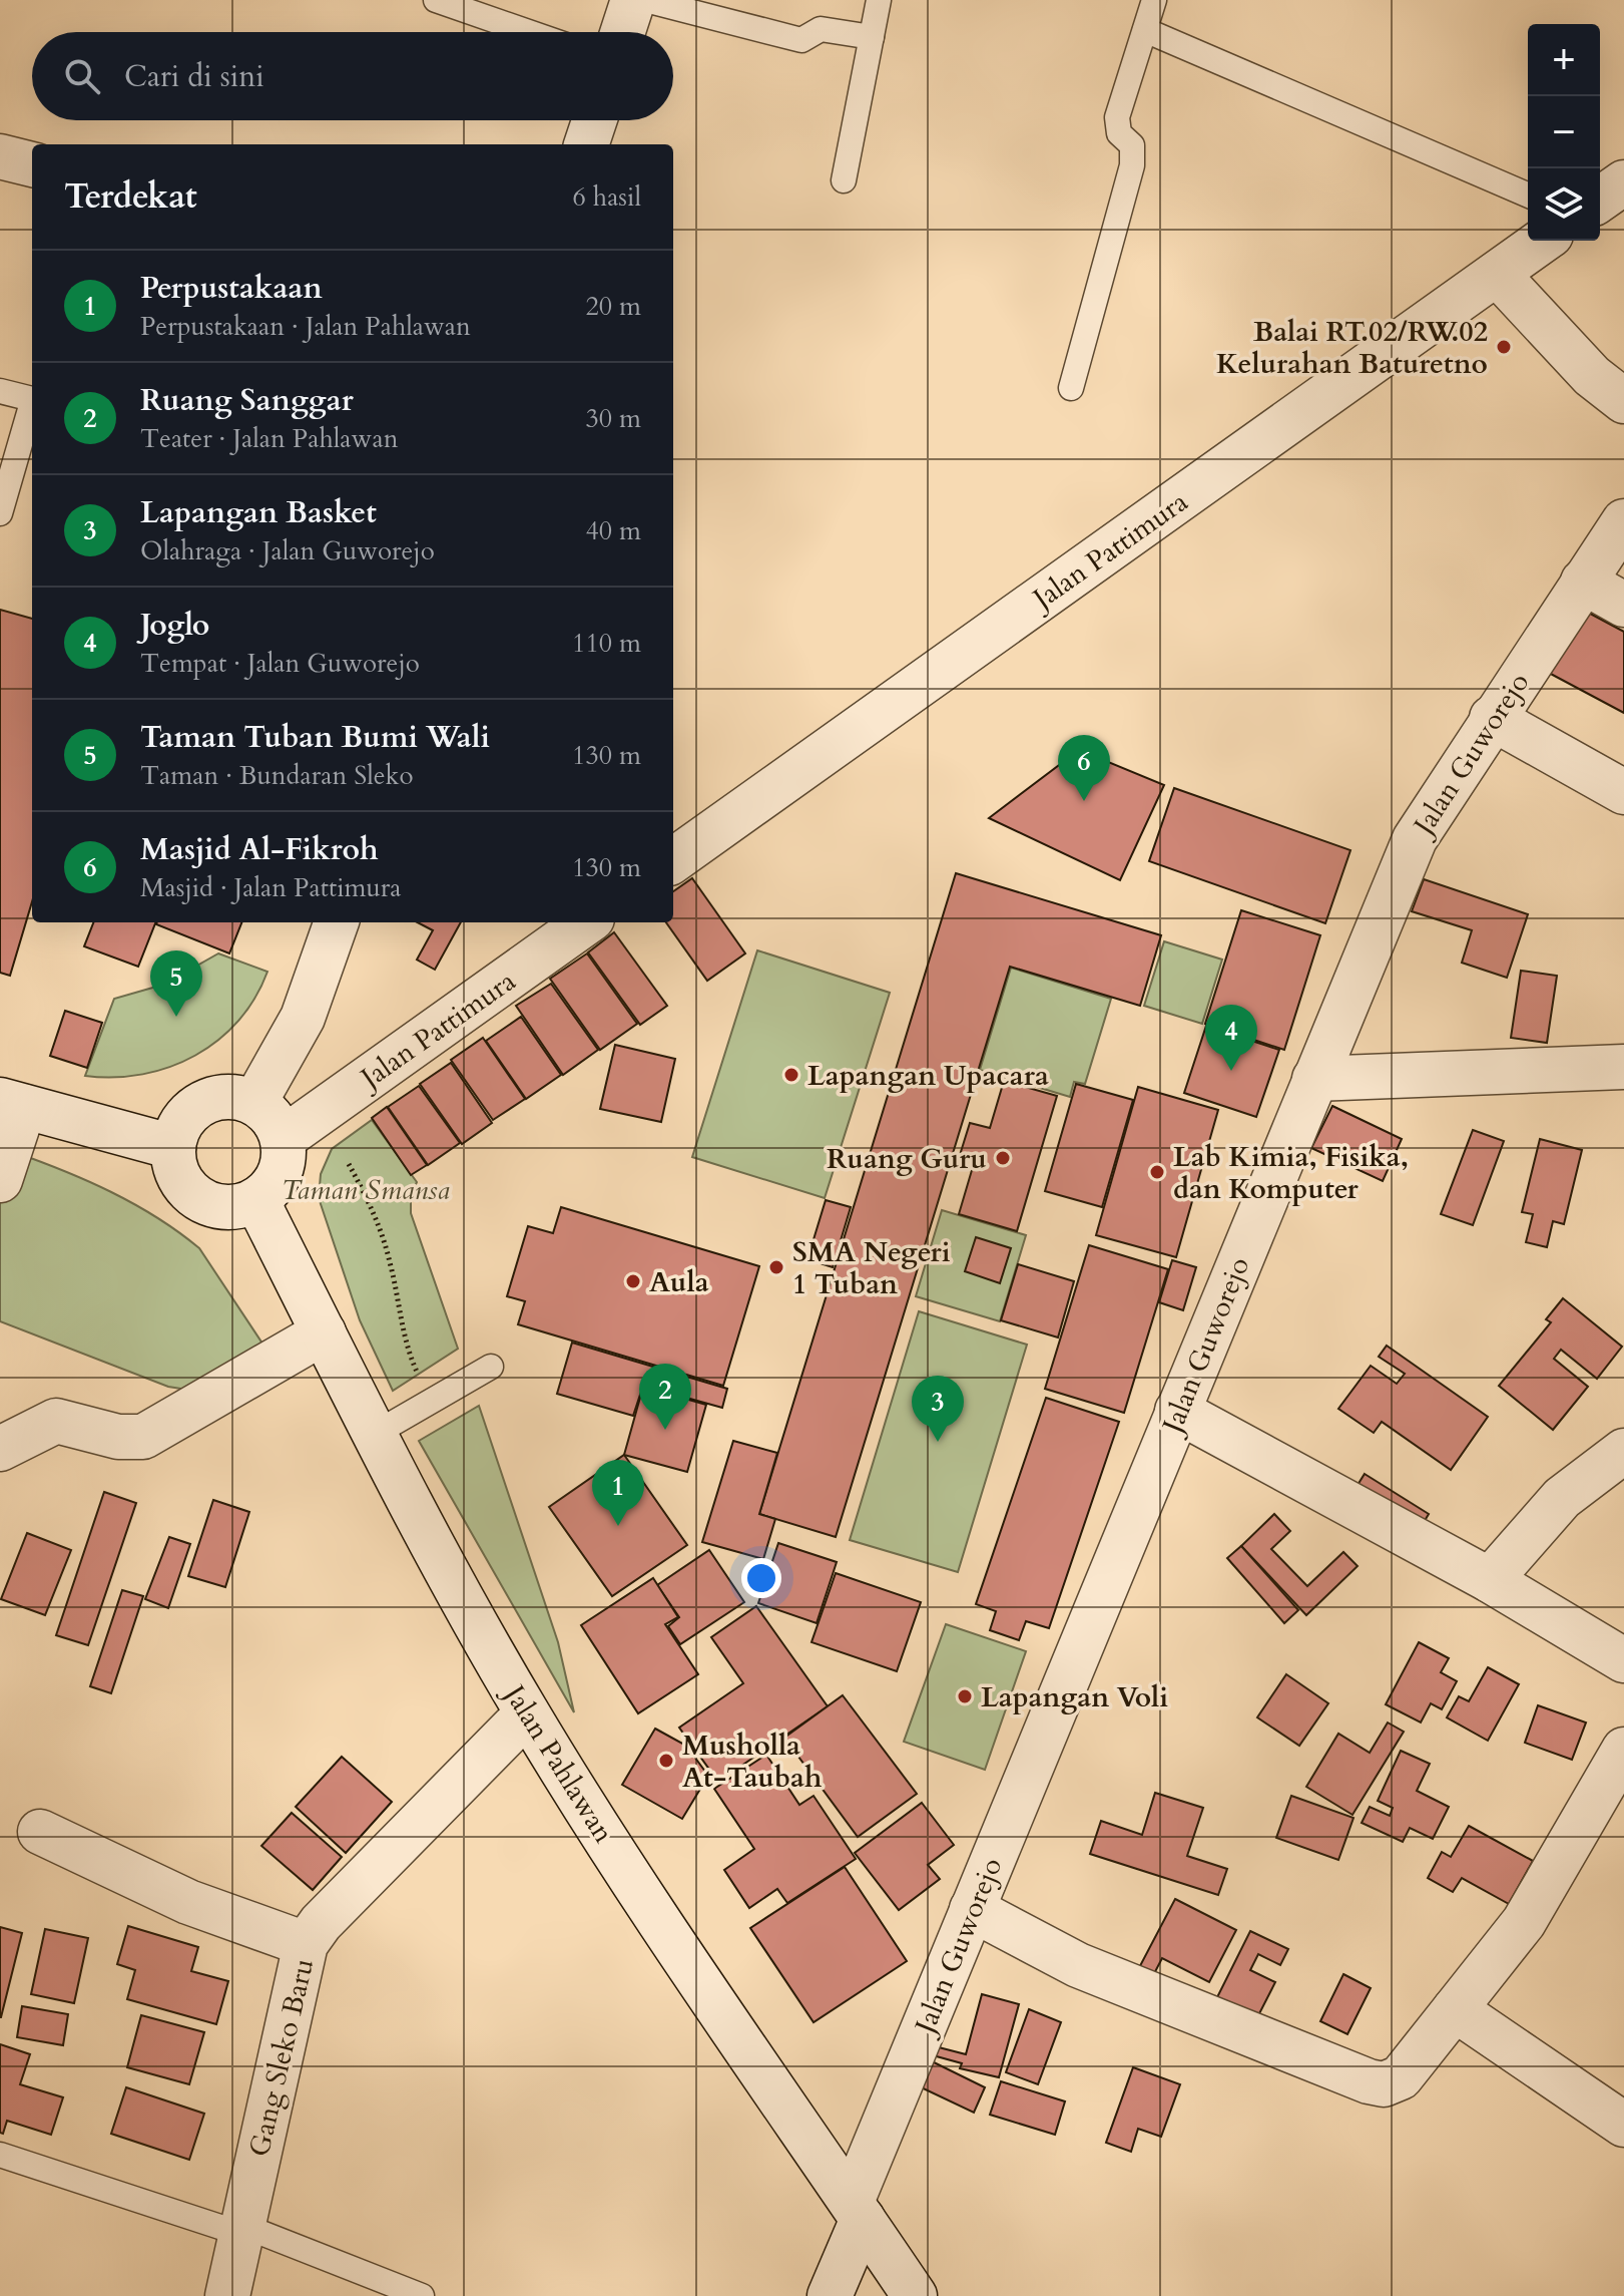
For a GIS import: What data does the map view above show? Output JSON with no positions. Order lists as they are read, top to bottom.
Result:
{
  "streets": {
    "street": [
      "Jalan Pattimura",
      "Jalan Guworejo",
      "Jalan Pahlawan",
      "Gang Sleko Baru"
    ]
  },
  "crossings": [
    ["Jalan Pattimura", "Jalan Pahlawan"],
    ["Jalan Guworejo", "Jalan Pahlawan"],
    ["Jalan Pahlawan", "Gang Sleko Baru"]
  ],
  "parks": ["Taman Smansa"],
  "places": [
    "Balai RT.02/RW.02 Kelurahan Baturetno",
    "Lapangan Upacara",
    "Ruang Guru",
    "Lab Kimia, Fisika, dan Komputer",
    "SMA Negeri 1 Tuban",
    "Aula",
    "Lapangan Voli",
    "Musholla At-Taubah"
  ],
  "page": {
    "map_buttons": ["+", "−"],
    "search": "Cari di sini",
    "heading": ["Terdekat", "6 hasil"],
    "list": [
      {
        "mark": "1",
        "name": "Perpustakaan",
        "note": "Perpustakaan · Jalan Pahlawan",
        "value": "20 m"
      },
      {
        "mark": "2",
        "name": "Ruang Sanggar",
        "note": "Teater · Jalan Pahlawan",
        "value": "30 m"
      },
      {
        "mark": "3",
        "name": "Lapangan Basket",
        "note": "Olahraga · Jalan Guworejo",
        "value": "40 m"
      },
      {
        "mark": "4",
        "name": "Joglo",
        "note": "Tempat · Jalan Guworejo",
        "value": "110 m"
      },
      {
        "mark": "5",
        "name": "Taman Tuban Bumi Wali",
        "note": "Taman · Bundaran Sleko",
        "value": "130 m"
      },
      {
        "mark": "6",
        "name": "Masjid Al-Fikroh",
        "note": "Masjid · Jalan Pattimura",
        "value": "130 m"
      }
    ],
    "pins": [
      "6",
      "5",
      "4",
      "2",
      "3",
      "1"
    ]
  }
}
